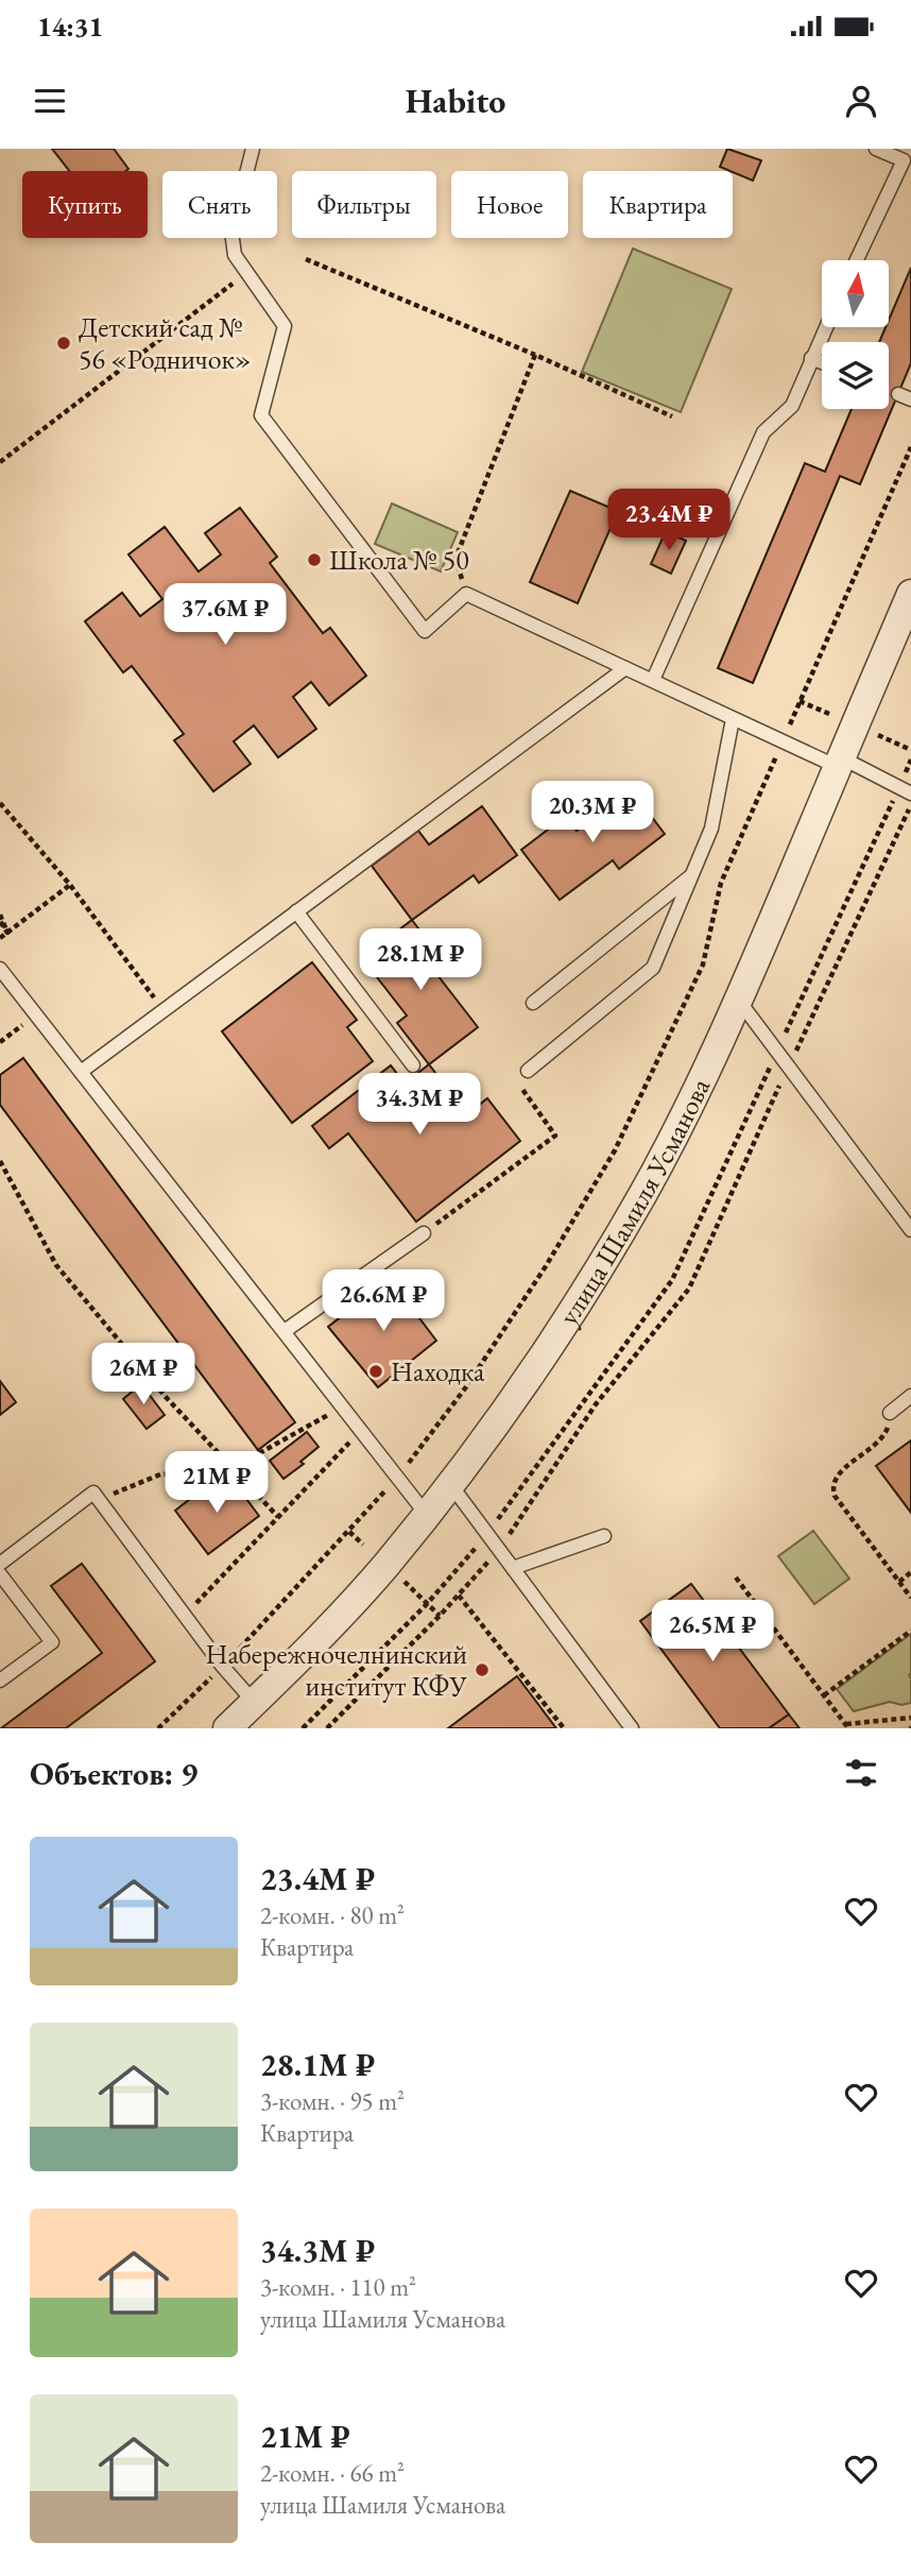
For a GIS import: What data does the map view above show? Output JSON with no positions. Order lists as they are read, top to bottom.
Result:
{
  "streets": {
    "street": ["улица Шамиля Усманова"]
  },
  "places": [
    "Детский сад № 56 «Родничок»",
    "Школа № 50",
    "Находка",
    "Набережночелнинский институт КФУ"
  ],
  "north": "top",
  "page": {
    "status": "14:31",
    "header": "Habito",
    "chip": [
      "Купить",
      "Снять",
      "Фильтры",
      "Новое",
      "Квартира"
    ],
    "price": [
      "23.4M ₽",
      "37.6M ₽",
      "20.3M ₽",
      "28.1M ₽",
      "34.3M ₽",
      "26.6M ₽",
      "26M ₽",
      "21M ₽",
      "26.5M ₽"
    ],
    "heading": "Объектов: 9",
    "list": [
      {
        "name": "23.4M ₽",
        "note": "2-комн. · 80 m² · Квартира"
      },
      {
        "name": "28.1M ₽",
        "note": "3-комн. · 95 m² · Квартира"
      },
      {
        "name": "34.3M ₽",
        "note": "3-комн. · 110 m² · улица Шамиля Усманова"
      },
      {
        "name": "21M ₽",
        "note": "2-комн. · 66 m² · улица Шамиля Усманова"
      }
    ]
  }
}
